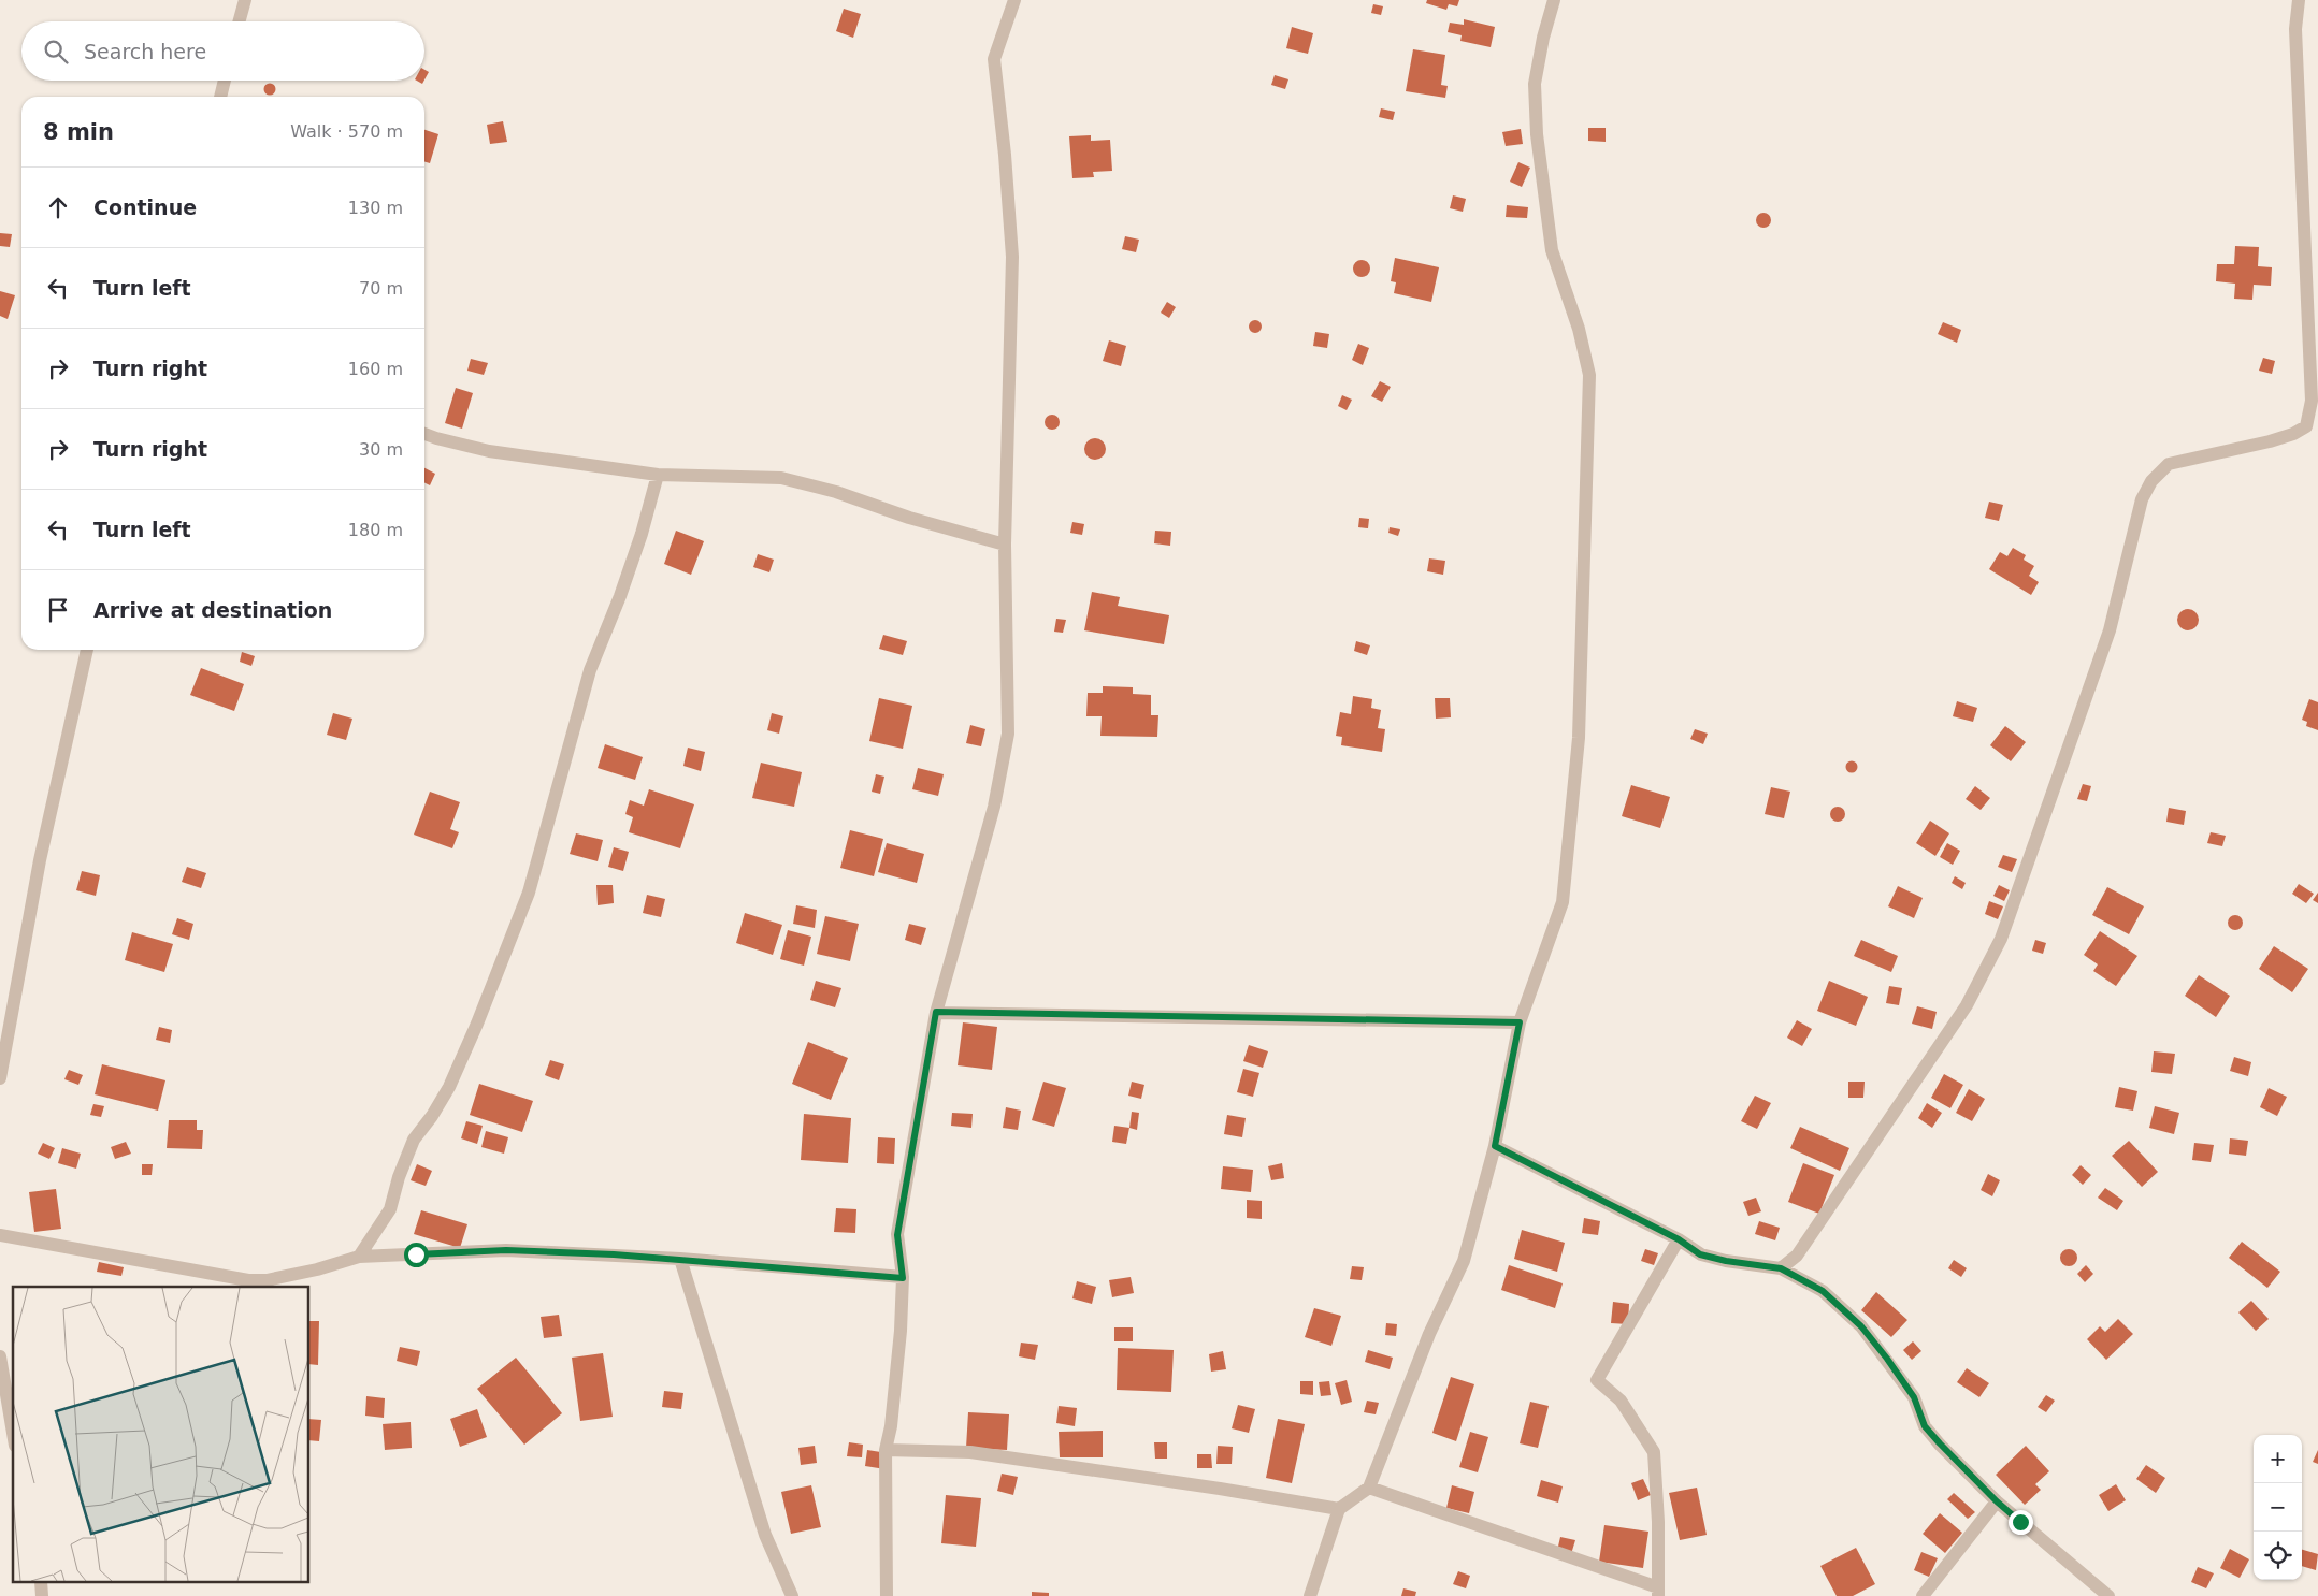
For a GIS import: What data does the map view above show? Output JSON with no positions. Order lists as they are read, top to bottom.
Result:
{
  "page": {
    "search": "Search here",
    "heading": ["8 min", "Walk · 570 m"],
    "list": [
      ["Continue", "130 m"],
      ["Turn left", "70 m"],
      ["Turn right", "160 m"],
      ["Turn right", "30 m"],
      ["Turn left", "180 m"],
      "Arrive at destination"
    ],
    "map_buttons": ["+", "−"]
  }
}
